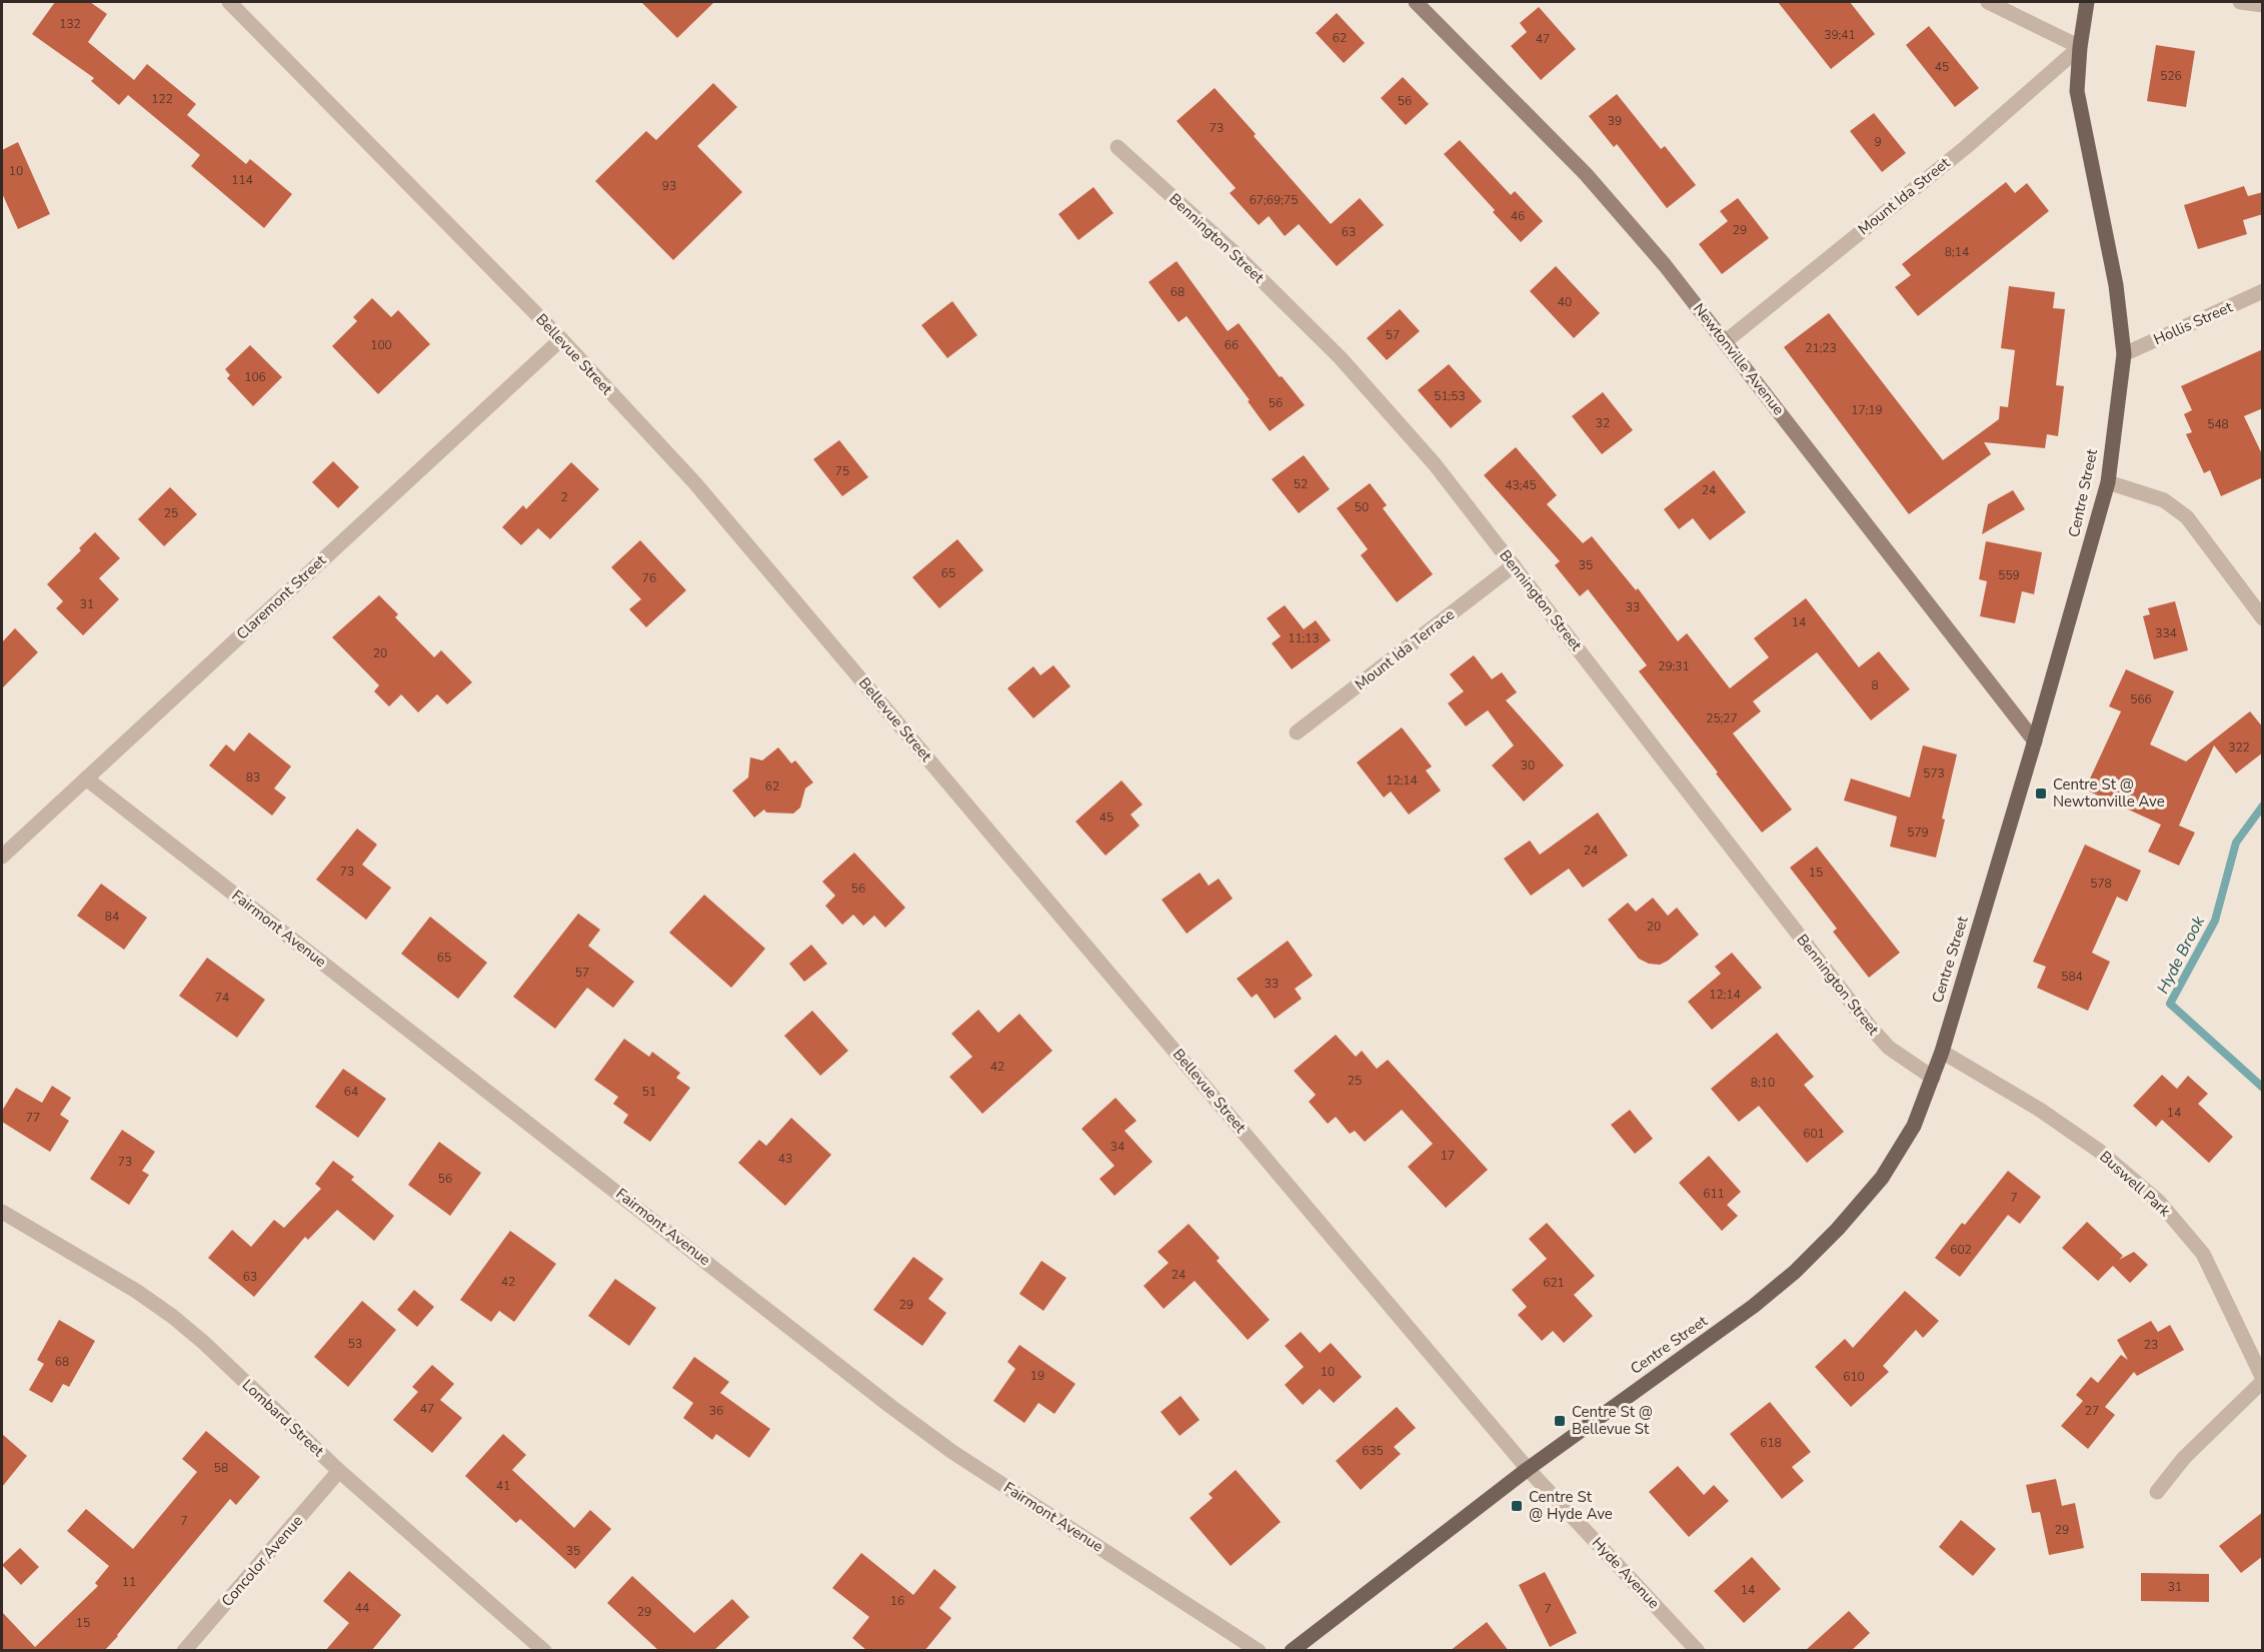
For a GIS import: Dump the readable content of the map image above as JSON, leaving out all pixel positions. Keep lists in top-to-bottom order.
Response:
{
  "streets": {
    "main road": ["Newtonville Avenue", "Centre Street"],
    "street": [
      "Mount Ida Street",
      "Bennington Street",
      "Hollis Street",
      "Bellevue Street",
      "Claremont Street",
      "Mount Ida Terrace",
      "Fairmont Avenue",
      "Buswell Park",
      "Lombard Street",
      "Concolor Avenue",
      "Hyde Avenue"
    ]
  },
  "crossings": [
    ["Mount Ida Street", "Newtonville Avenue"],
    ["Mount Ida Street", "Centre Street"],
    ["Bennington Street", "Centre Street"],
    ["Bennington Street", "Mount Ida Terrace"],
    ["Hollis Street", "Centre Street"],
    ["Bellevue Street", "Centre Street"],
    ["Bellevue Street", "Claremont Street"],
    ["Bellevue Street", "Hyde Avenue"],
    ["Newtonville Avenue", "Centre Street"],
    ["Centre Street", "Buswell Park"],
    ["Centre Street", "Hyde Avenue"],
    ["Claremont Street", "Fairmont Avenue"],
    ["Lombard Street", "Concolor Avenue"]
  ],
  "water": ["Hyde Brook"],
  "places": {
    "transit": ["Centre St @ Newtonville Ave", "Centre St @ Bellevue St", "Centre St @ Hyde Ave"]
  },
  "house_numbers": [
    "132",
    "39;41",
    "62",
    "47",
    "45",
    "526",
    "122",
    "56",
    "39",
    "73",
    "9",
    "10",
    "114",
    "93",
    "67;69;75",
    "46",
    "29",
    "63",
    "8;14",
    "68",
    "40",
    "57",
    "100",
    "66",
    "21;23",
    "106",
    "51;53",
    "56",
    "17;19",
    "32",
    "548",
    "75",
    "52",
    "43;45",
    "24",
    "2",
    "50",
    "25",
    "35",
    "65",
    "559",
    "76",
    "31",
    "33",
    "14",
    "334",
    "11;13",
    "20",
    "29;31",
    "8",
    "566",
    "25;27",
    "322",
    "30",
    "573",
    "83",
    "12;14",
    "62",
    "45",
    "579",
    "24",
    "73",
    "15",
    "578",
    "56",
    "84",
    "20",
    "65",
    "57",
    "584",
    "33",
    "12;14",
    "74",
    "42",
    "25",
    "8;10",
    "64",
    "51",
    "14",
    "77",
    "601",
    "34",
    "17",
    "43",
    "73",
    "56",
    "611",
    "7",
    "602",
    "24",
    "63",
    "42",
    "621",
    "29",
    "53",
    "23",
    "68",
    "10",
    "19",
    "610",
    "47",
    "36",
    "27",
    "618",
    "635",
    "58",
    "41",
    "7",
    "29",
    "35",
    "11",
    "31",
    "14",
    "16",
    "44",
    "7",
    "29",
    "15"
  ]
}
